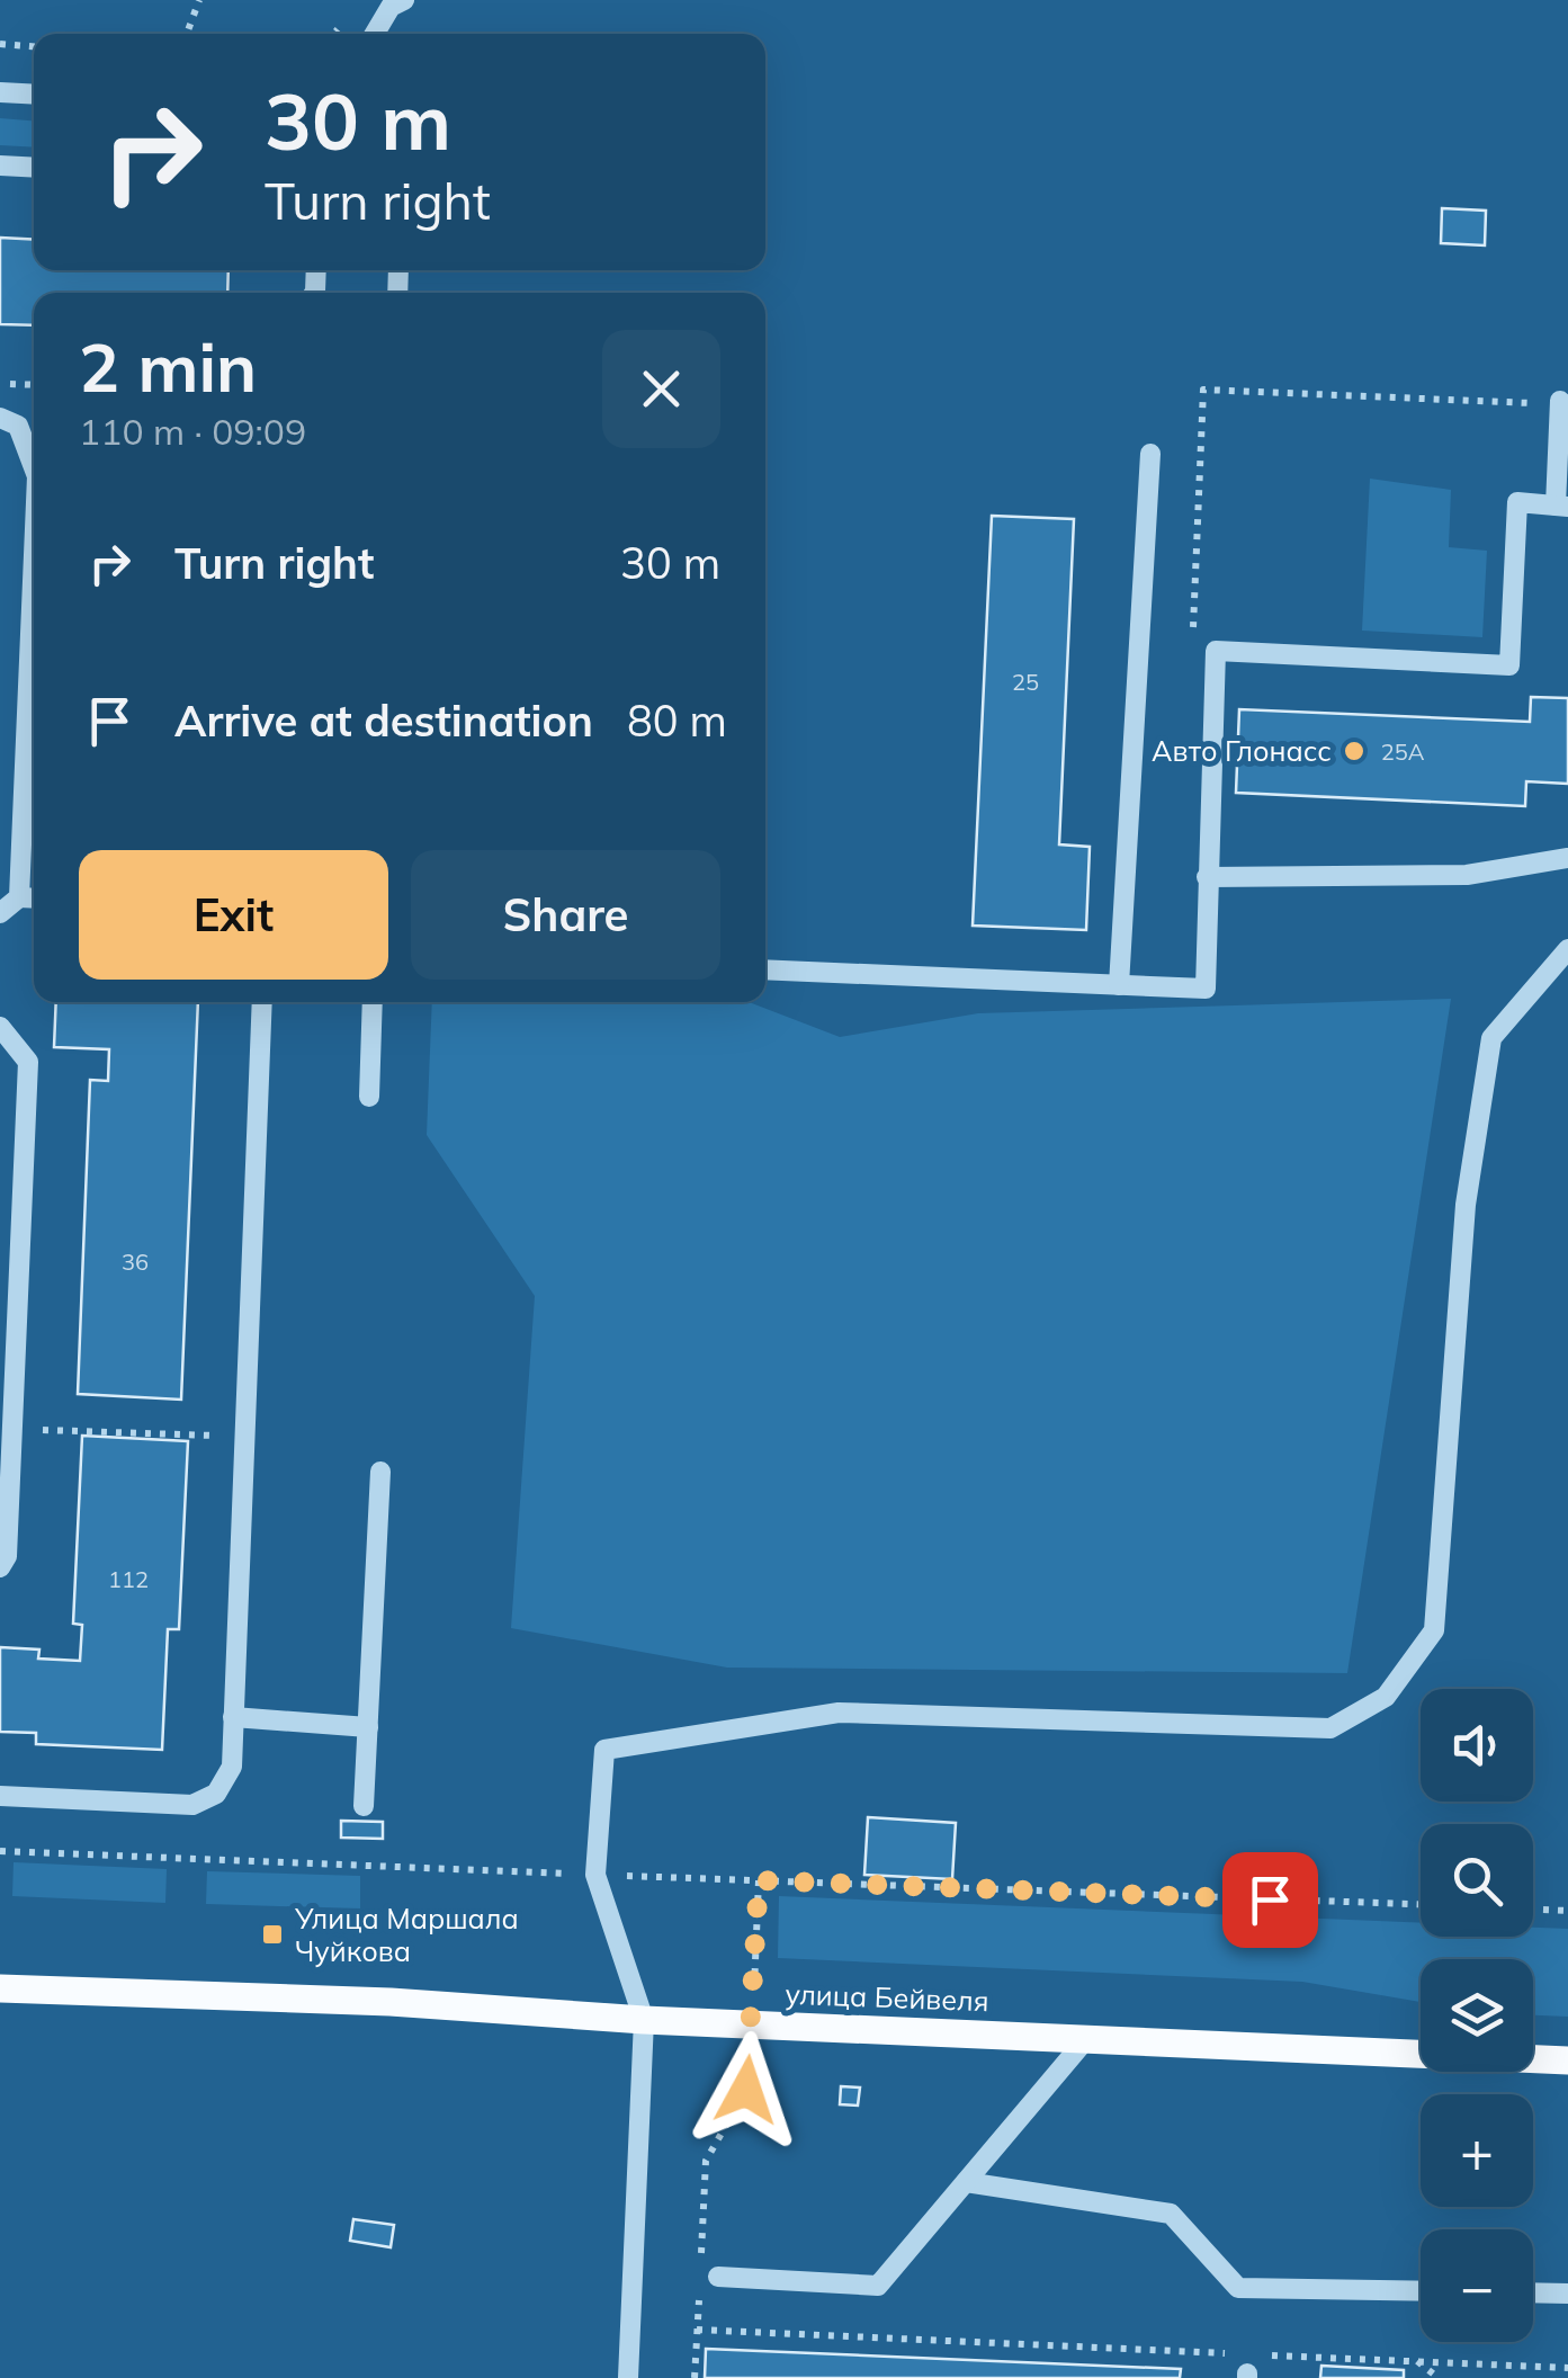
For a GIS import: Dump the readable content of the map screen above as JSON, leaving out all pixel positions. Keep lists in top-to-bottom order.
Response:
{
  "streets": {
    "main road": ["улица Бейвеля"]
  },
  "places": {
    "other": ["Авто Глонасс"],
    "transit": ["Улица Маршала Чуйкова"]
  },
  "house_numbers": [
    "25",
    "25А",
    "36",
    "112"
  ],
  "page": {
    "turn": ["30 m", "Turn right"],
    "heading": ["2 min", "110 m · 09:09"],
    "list": [
      {
        "name": "Turn right",
        "value": "30 m"
      },
      {
        "name": "Arrive at destination",
        "value": "80 m"
      }
    ],
    "buttons": ["Exit", "Share"],
    "map_buttons": ["+", "−"]
  }
}
